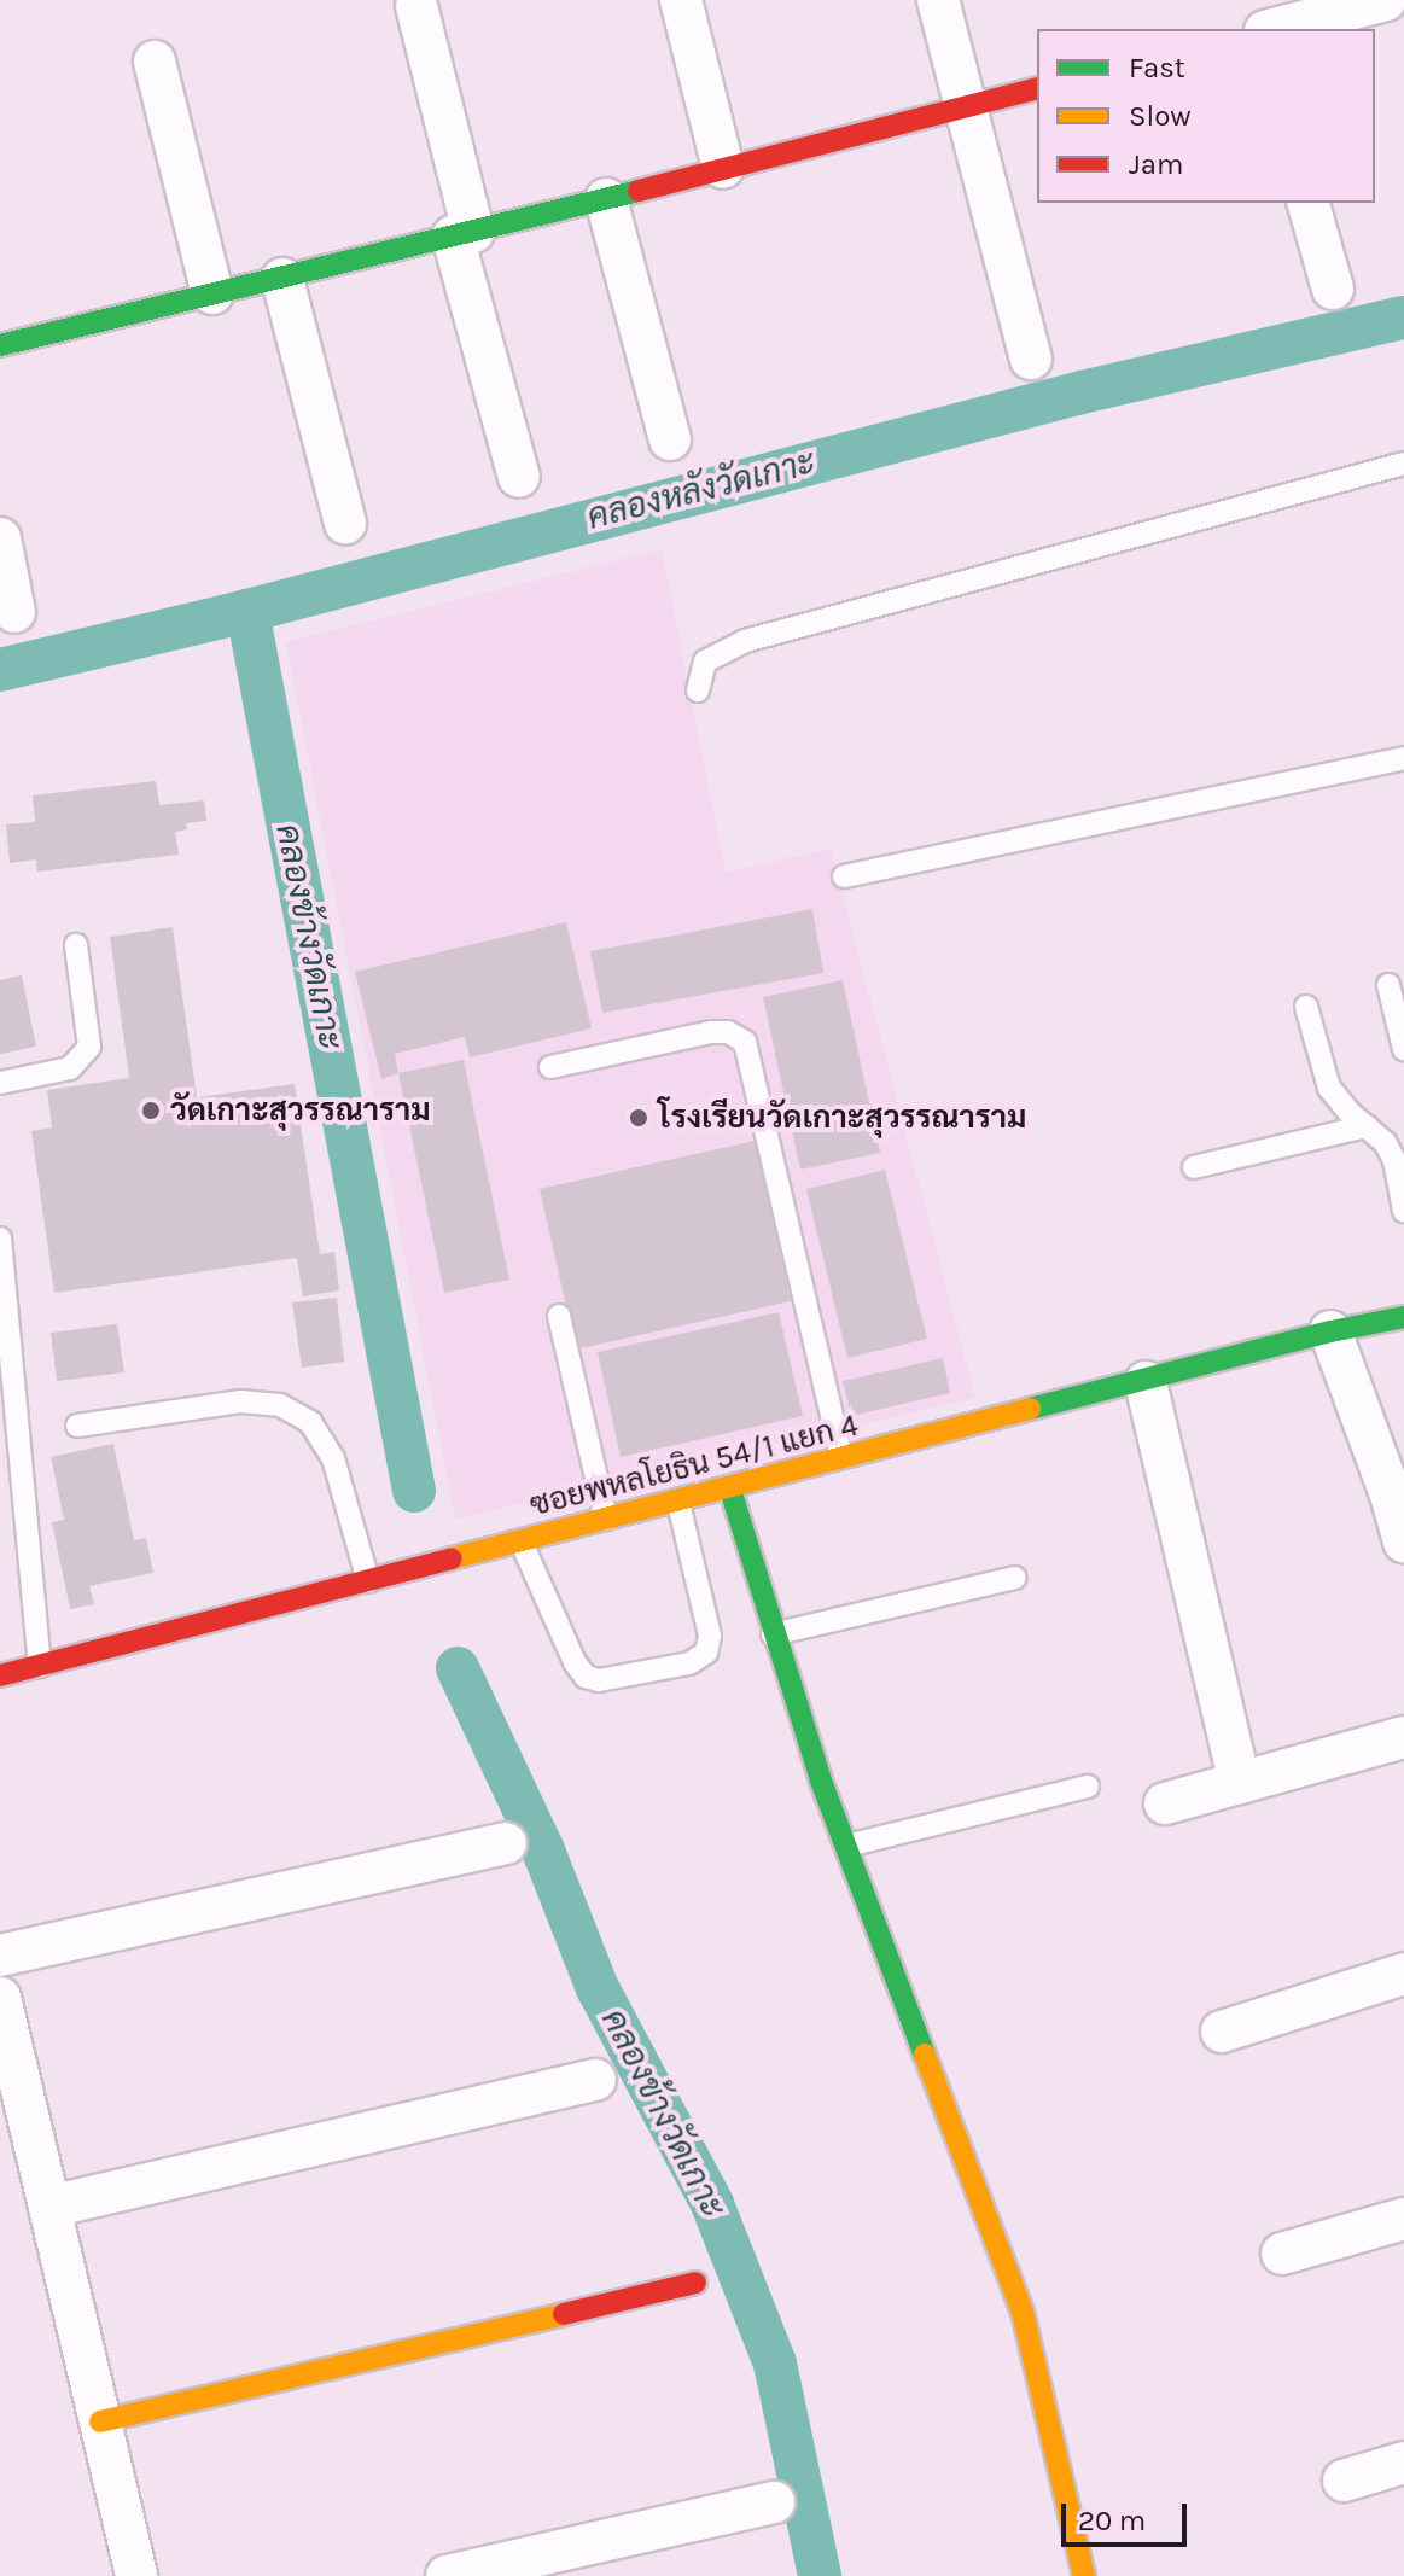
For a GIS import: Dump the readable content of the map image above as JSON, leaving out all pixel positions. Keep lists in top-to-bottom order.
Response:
{
  "streets": {
    "street": ["ซอยพหลโยธิน 54/1 แยก 4"]
  },
  "water": ["คลองหลังวัดเกาะ", "คลองข้างวัดเกาะ"],
  "places": ["วัดเกาะสุวรรณาราม", "โรงเรียนวัดเกาะสุวรรณาราม"],
  "legend": ["Fast", "Slow", "Jam"],
  "scale_bar": "20 m"
}
